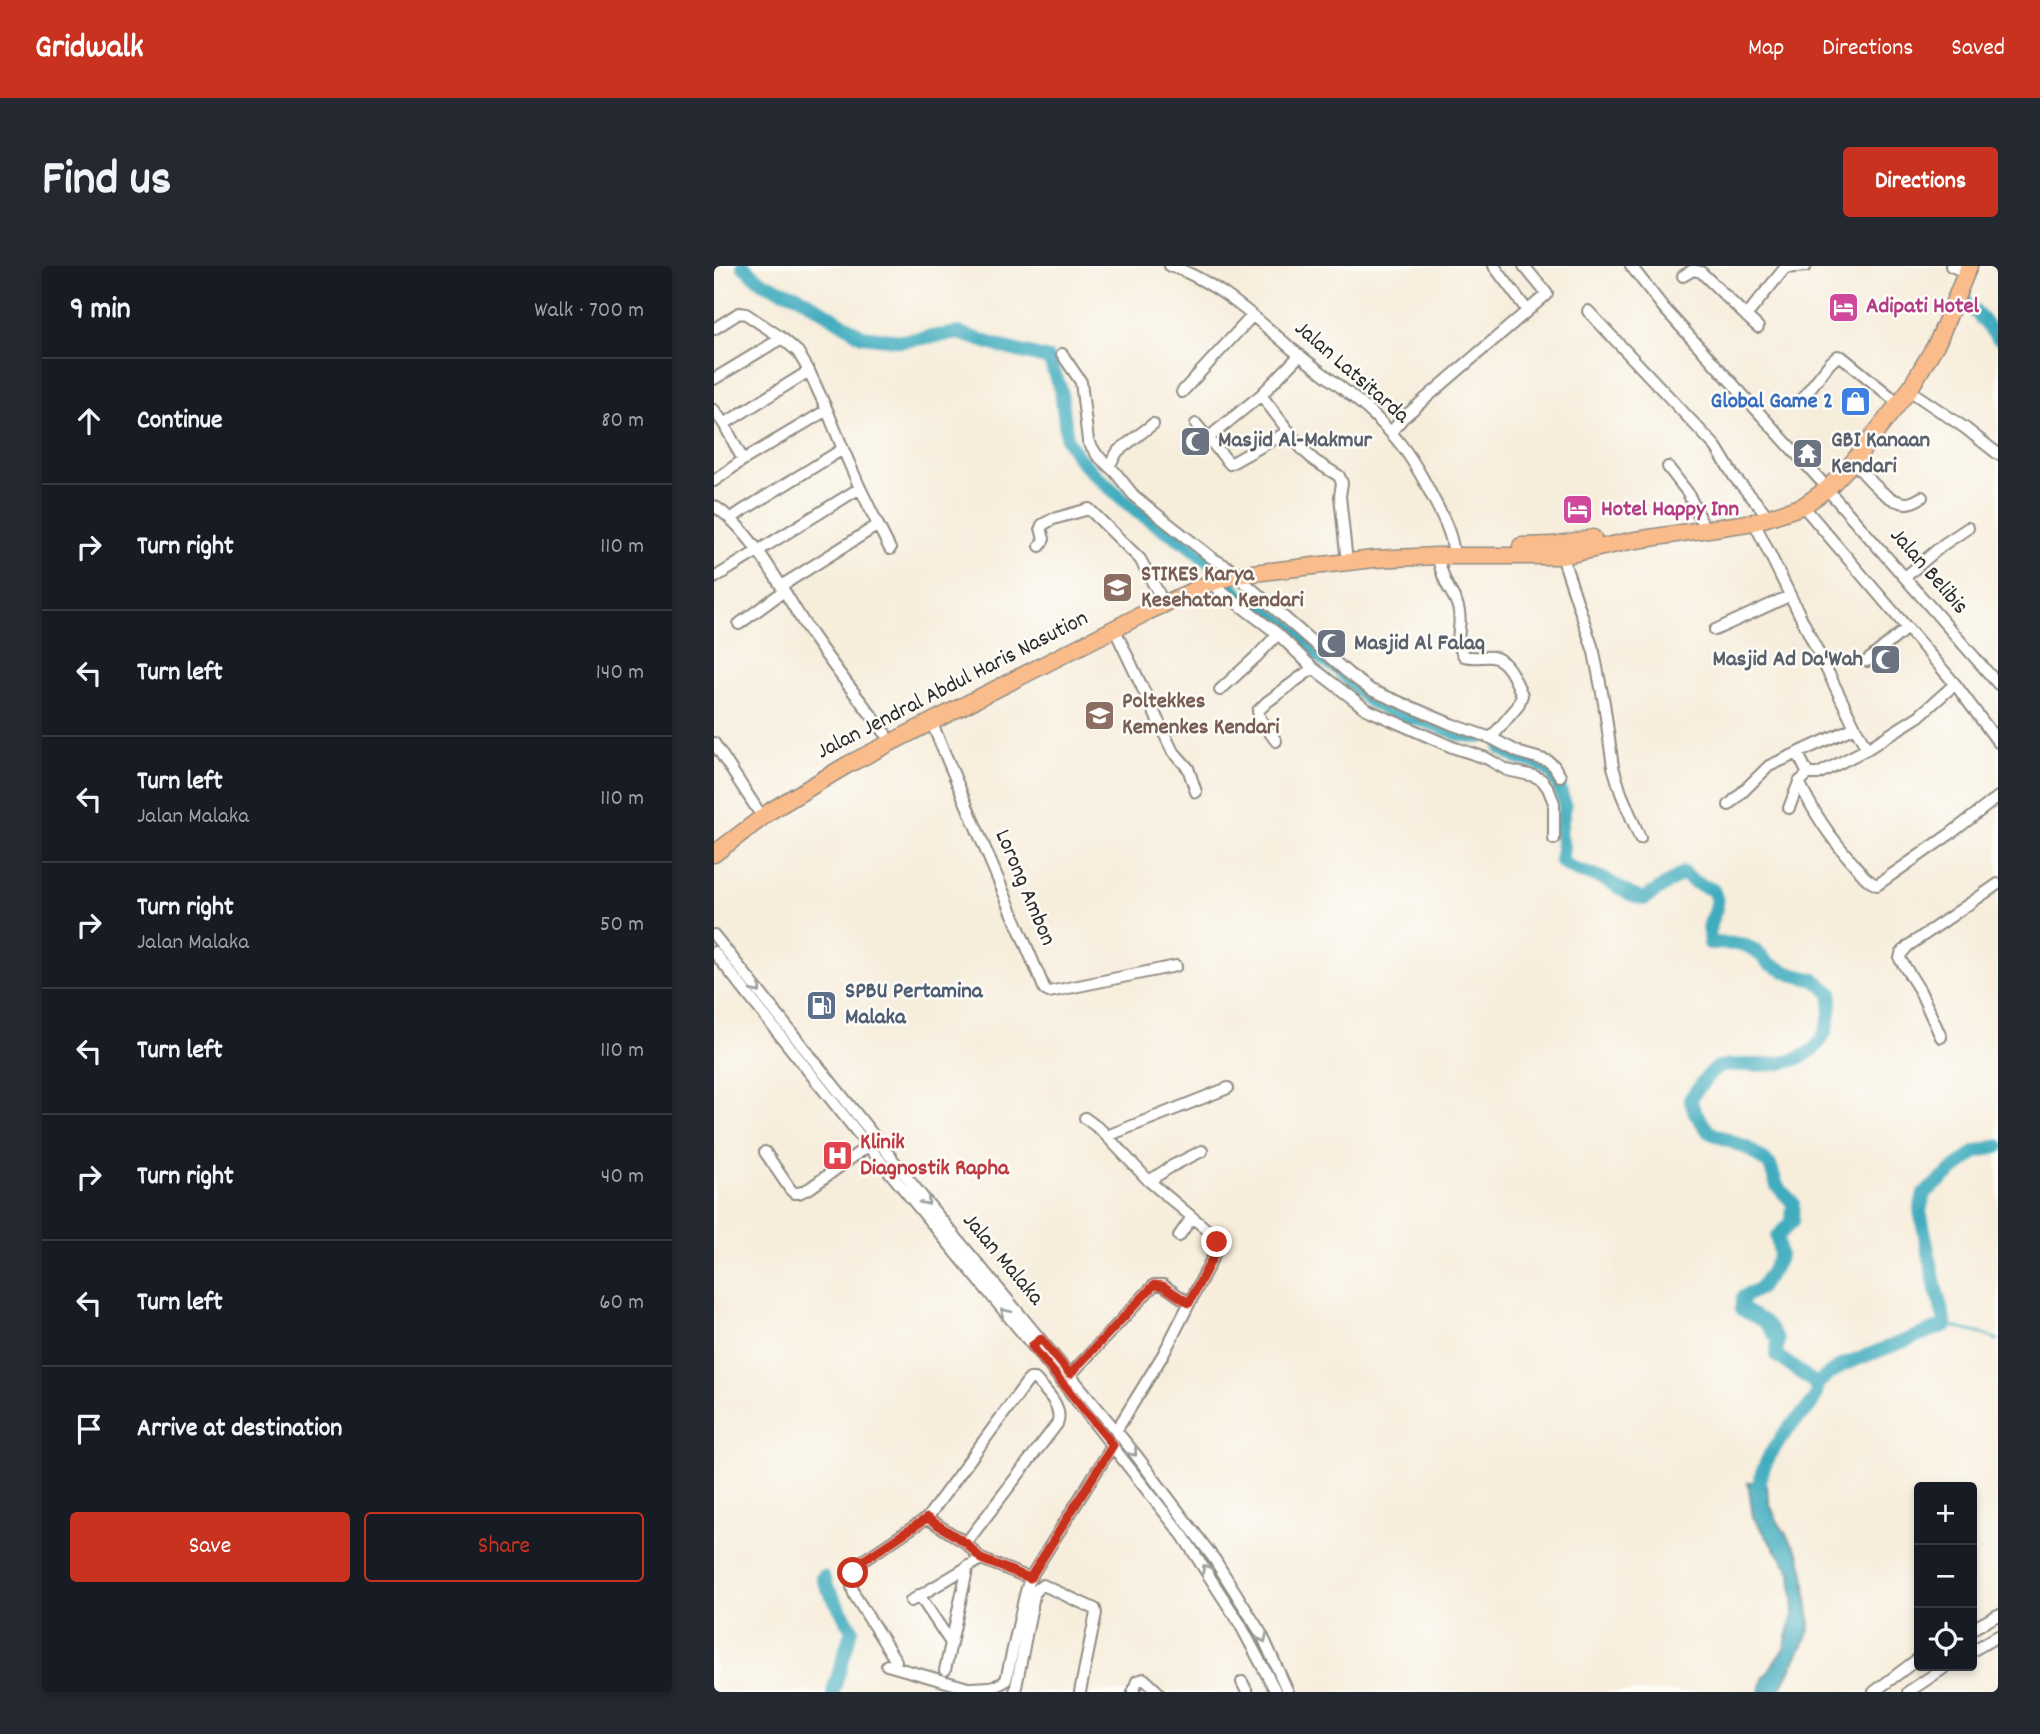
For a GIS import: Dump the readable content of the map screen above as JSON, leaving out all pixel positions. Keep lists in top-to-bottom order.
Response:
{
  "streets": {
    "highway": ["Jalan Jendral Abdul Haris Nasution"],
    "street": [
      "Jalan Latsitarda",
      "Jalan Belibis",
      "Lorong Ambon",
      "Jalan Malaka"
    ]
  },
  "crossings": [
    ["Jalan Latsitarda", "Jalan Jendral Abdul Haris Nasution"],
    ["Jalan Belibis", "Jalan Jendral Abdul Haris Nasution"],
    ["Jalan Jendral Abdul Haris Nasution", "Lorong Ambon"]
  ],
  "places": {
    "hotel": ["Adipati Hotel", "Hotel Happy Inn"],
    "shop": ["Global Game 2"],
    "mosque": ["Masjid Al-Makmur", "Masjid Al Falaq", "Masjid Ad Da'Wah"],
    "temple": ["GBI Kanaan Kendari"],
    "school or university": ["STIKES Karya Kesehatan Kendari", "Poltekkes Kemenkes Kendari"],
    "fuel station": ["SPBU Pertamina Malaka"],
    "hospital": ["Klinik Diagnostik Rapha"]
  },
  "page": {
    "header": "Gridwalk",
    "nav": ["Map", "Directions", "Saved"],
    "title": "Find us",
    "buttons": [
      "Directions",
      ["Save", "Share"]
    ],
    "heading": ["9 min", "Walk · 700 m"],
    "list": [
      ["Continue", "80 m"],
      ["Turn right", "110 m"],
      ["Turn left", "140 m"],
      ["Turn left", "Jalan Malaka", "110 m"],
      ["Turn right", "Jalan Malaka", "50 m"],
      ["Turn left", "110 m"],
      ["Turn right", "40 m"],
      ["Turn left", "60 m"],
      "Arrive at destination"
    ],
    "map_buttons": ["+", "−"]
  }
}
